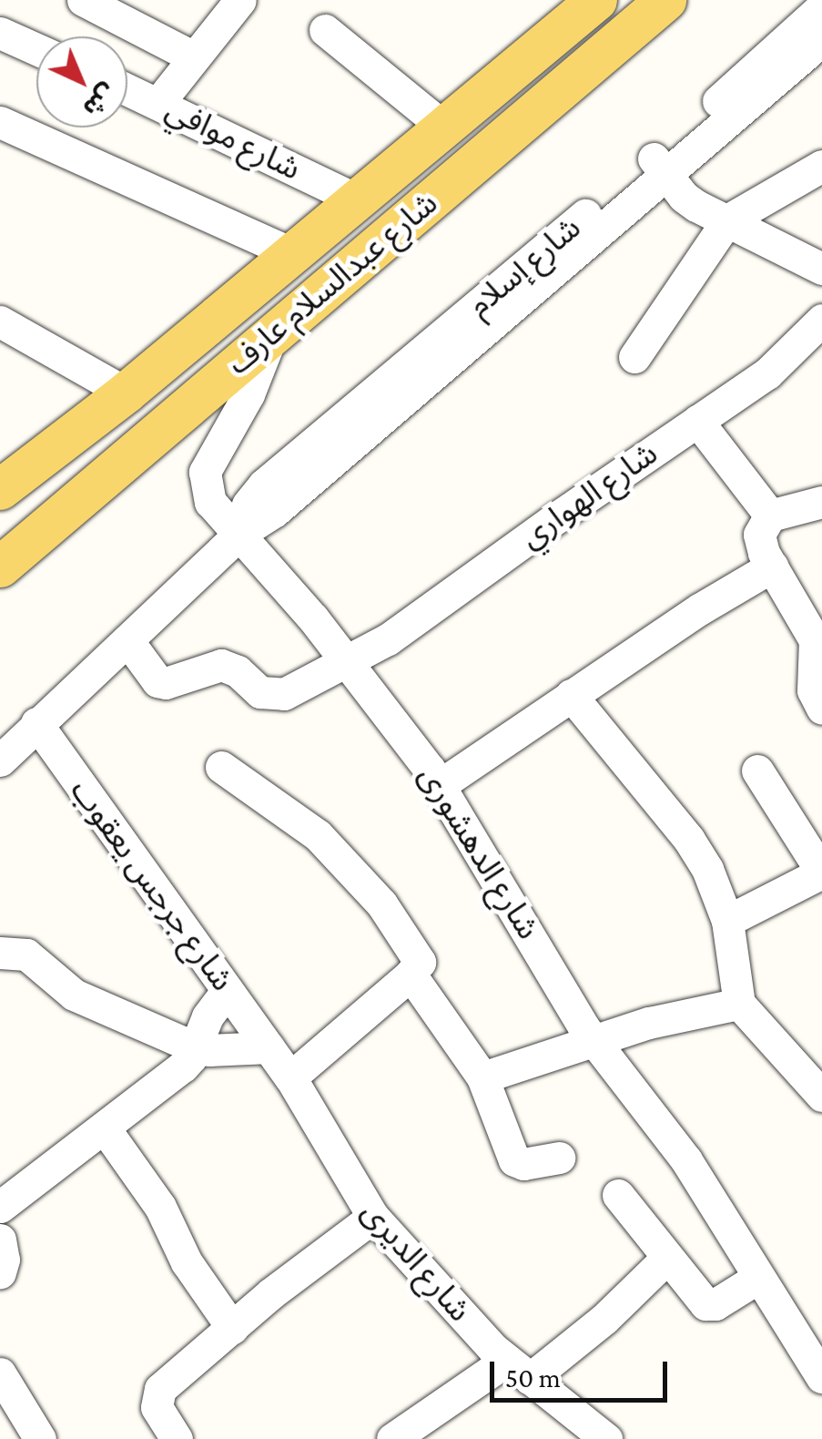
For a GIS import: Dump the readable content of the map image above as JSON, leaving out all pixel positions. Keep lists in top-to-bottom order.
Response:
{
  "streets": {
    "main road": ["شارع عبدالسلام عارف"],
    "street": [
      "شارع موافي",
      "شارع إسلام",
      "شارع الهواري",
      "شارع الدهشورى",
      "شارع جرجس يعقوب",
      "شارع الديرى"
    ]
  },
  "crossings": [
    ["شارع موافي", "شارع عبدالسلام عارف"],
    ["شارع إسلام", "شارع الهواري"],
    ["شارع إسلام", "شارع الدهشورى"],
    ["شارع إسلام", "شارع جرجس يعقوب"],
    ["شارع عبدالسلام عارف", "شارع الدهشورى"],
    ["شارع الهواري", "شارع الدهشورى"],
    ["شارع جرجس يعقوب", "شارع الديرى"]
  ],
  "scale_bar": "50 m",
  "north": "bottom right"
}
